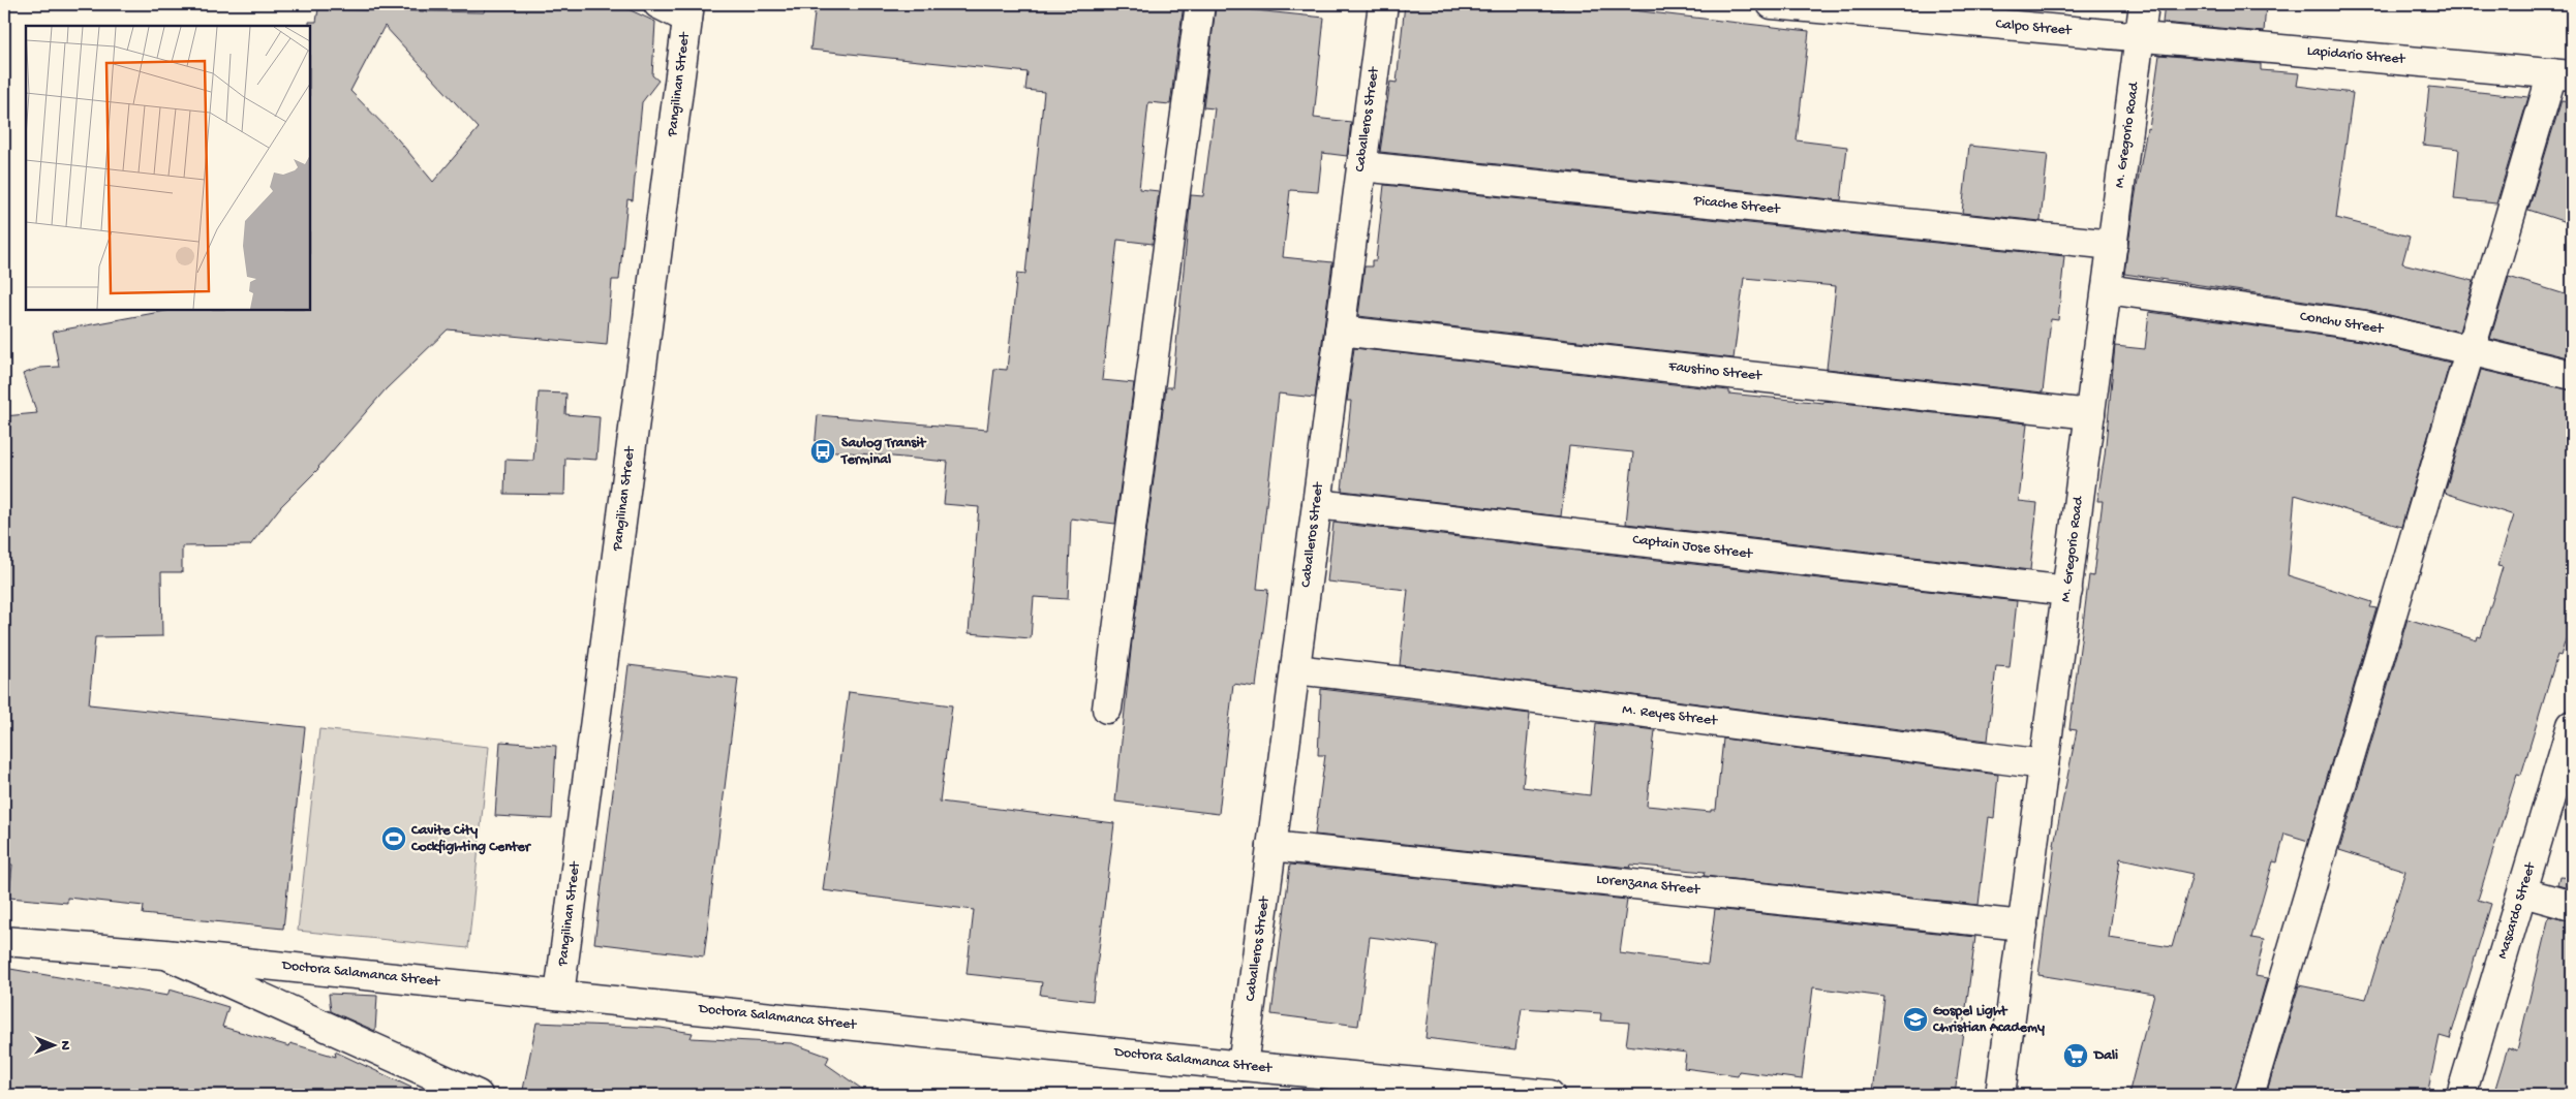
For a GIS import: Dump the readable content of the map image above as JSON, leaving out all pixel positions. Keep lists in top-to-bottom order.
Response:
{
  "streets": {
    "street": [
      "Calpo Street",
      "Lapidario Street",
      "Pangilinan Street",
      "Caballeros Street",
      "M. Gregorio Road",
      "Picache Street",
      "Conchu Street",
      "Faustino Street",
      "Captain Jose Street",
      "M. Reyes Street",
      "Lorenzana Street",
      "Mascardo Street",
      "Doctora Salamanca Street"
    ]
  },
  "crossings": [
    ["Calpo Street", "Lapidario Street"],
    ["Calpo Street", "M. Gregorio Road"],
    ["Lapidario Street", "M. Gregorio Road"],
    ["Pangilinan Street", "Doctora Salamanca Street"],
    ["Caballeros Street", "Picache Street"],
    ["Caballeros Street", "Faustino Street"],
    ["Caballeros Street", "Captain Jose Street"],
    ["Caballeros Street", "M. Reyes Street"],
    ["Caballeros Street", "Lorenzana Street"],
    ["Caballeros Street", "Doctora Salamanca Street"],
    ["M. Gregorio Road", "Picache Street"],
    ["M. Gregorio Road", "Conchu Street"],
    ["M. Gregorio Road", "Faustino Street"],
    ["M. Gregorio Road", "Captain Jose Street"],
    ["M. Gregorio Road", "M. Reyes Street"],
    ["M. Gregorio Road", "Lorenzana Street"]
  ],
  "places": {
    "bus stop": ["Saulog Transit Terminal"],
    "sports": ["Cavite City Cockfighting Center"],
    "school or university": ["Gospel Light Christian Academy"],
    "supermarket": ["Dali"]
  },
  "north": "right"
}
